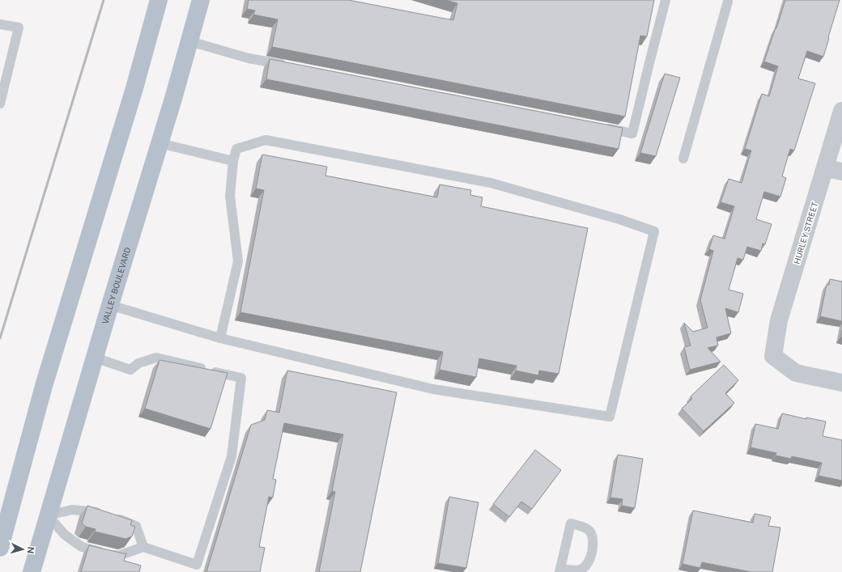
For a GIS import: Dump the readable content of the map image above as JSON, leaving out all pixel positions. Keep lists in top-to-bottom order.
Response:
{
  "streets": {
    "main road": ["VALLEY BOULEVARD"],
    "street": ["HURLEY STREET"]
  },
  "north": "right"
}
